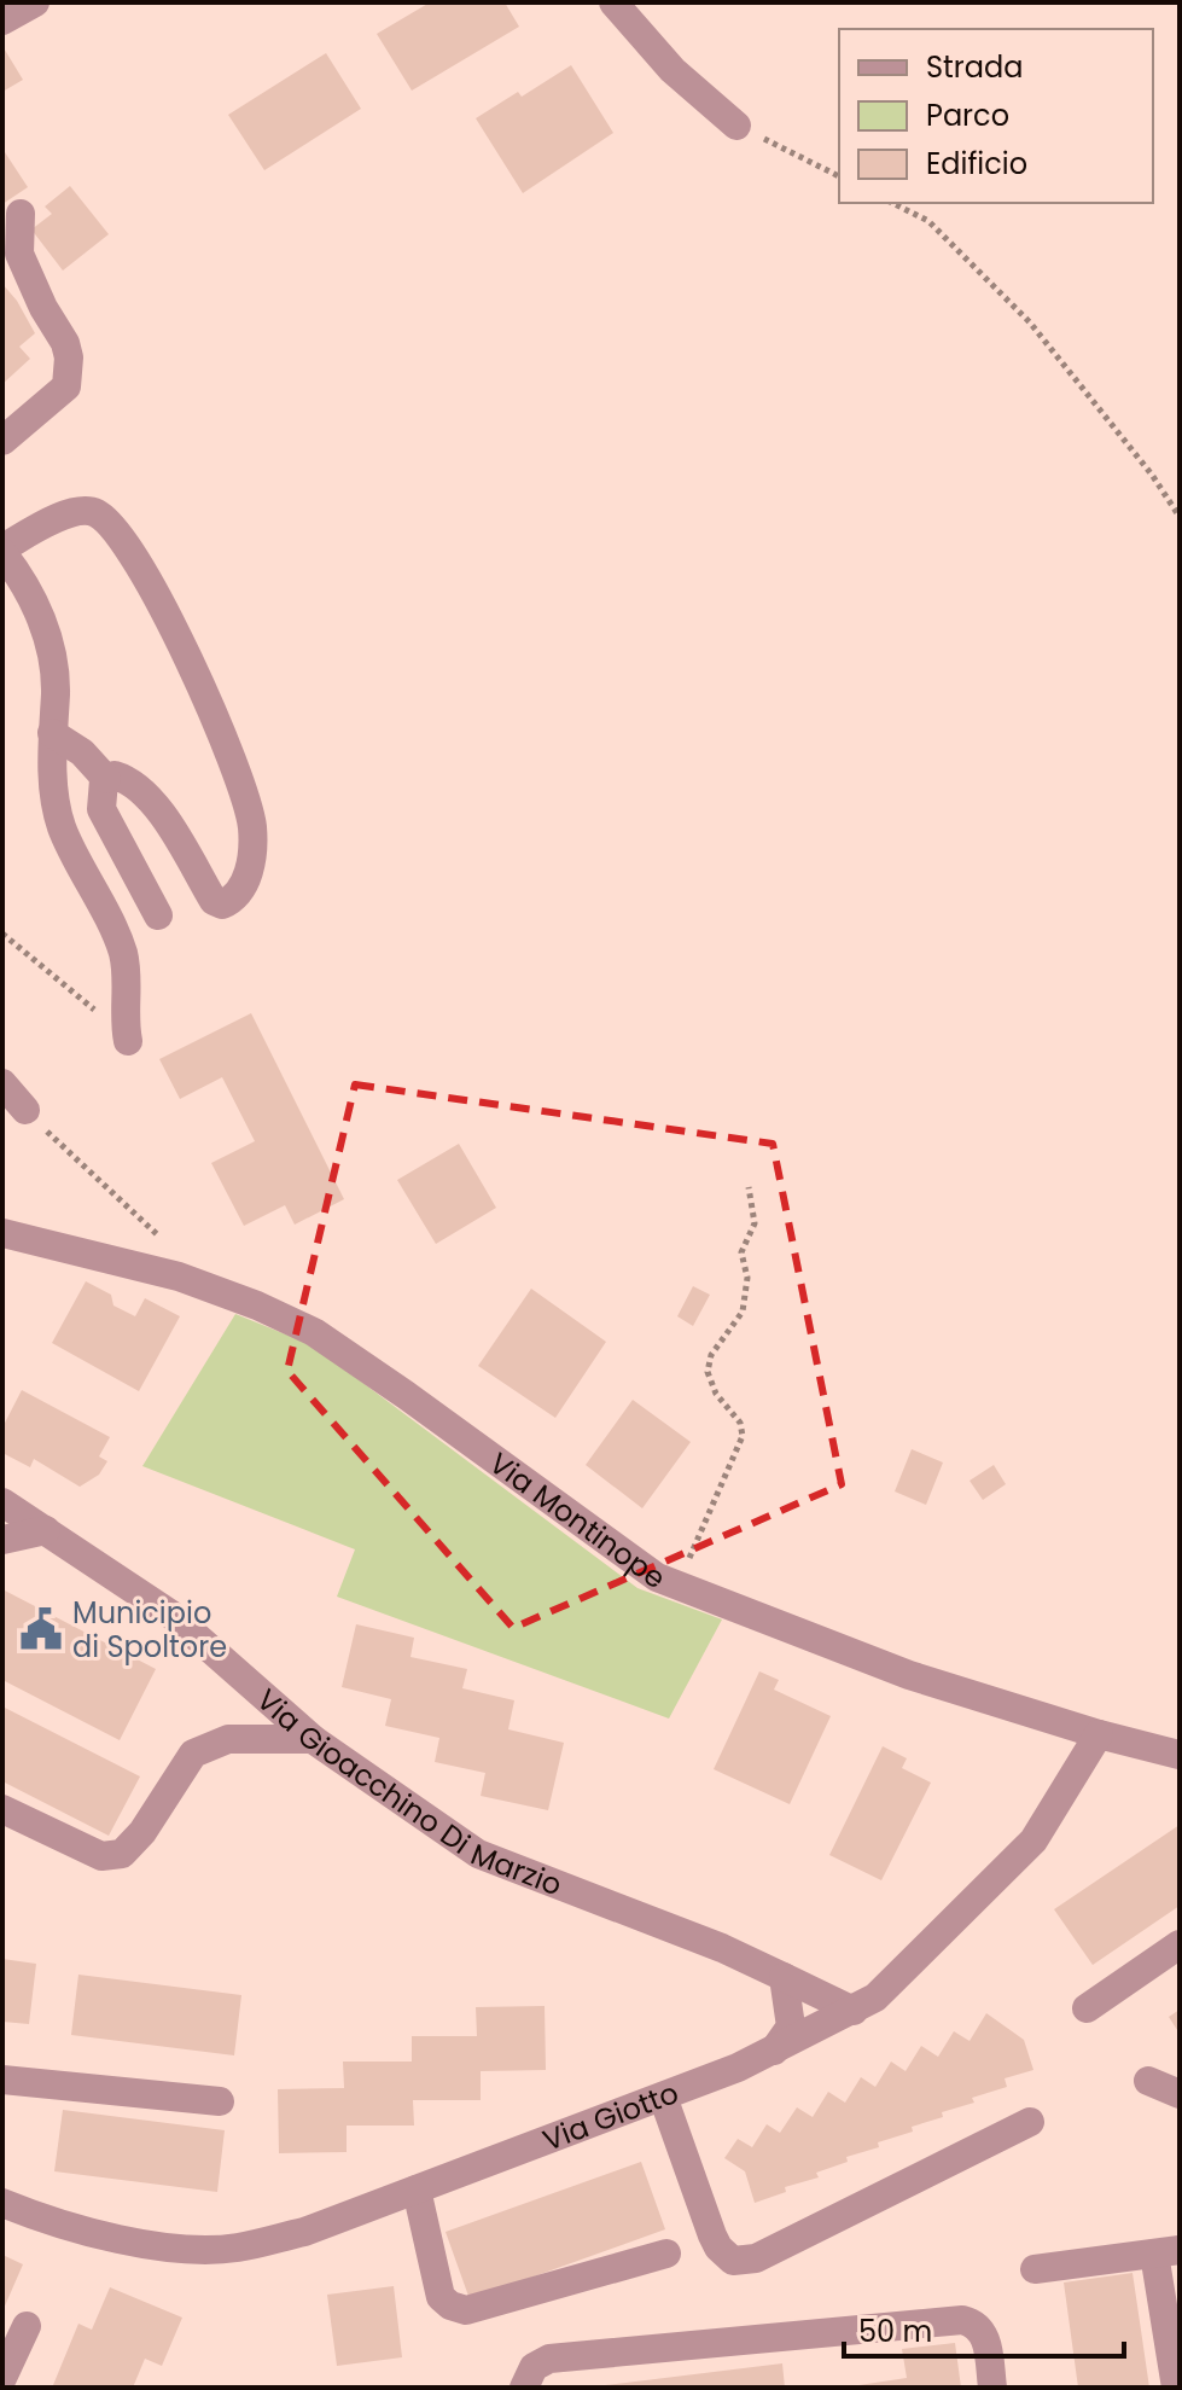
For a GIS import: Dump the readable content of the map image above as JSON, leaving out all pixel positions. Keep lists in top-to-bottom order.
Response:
{
  "streets": {
    "street": ["Via Montinope", "Via Gioacchino Di Marzio", "Via Giotto"]
  },
  "crossings": [
    ["Via Montinope", "Via Giotto"],
    ["Via Gioacchino Di Marzio", "Via Giotto"]
  ],
  "places": {
    "public building": ["Municipio di Spoltore"]
  },
  "legend": ["Strada", "Parco", "Edificio"],
  "scale_bar": "50 m"
}
